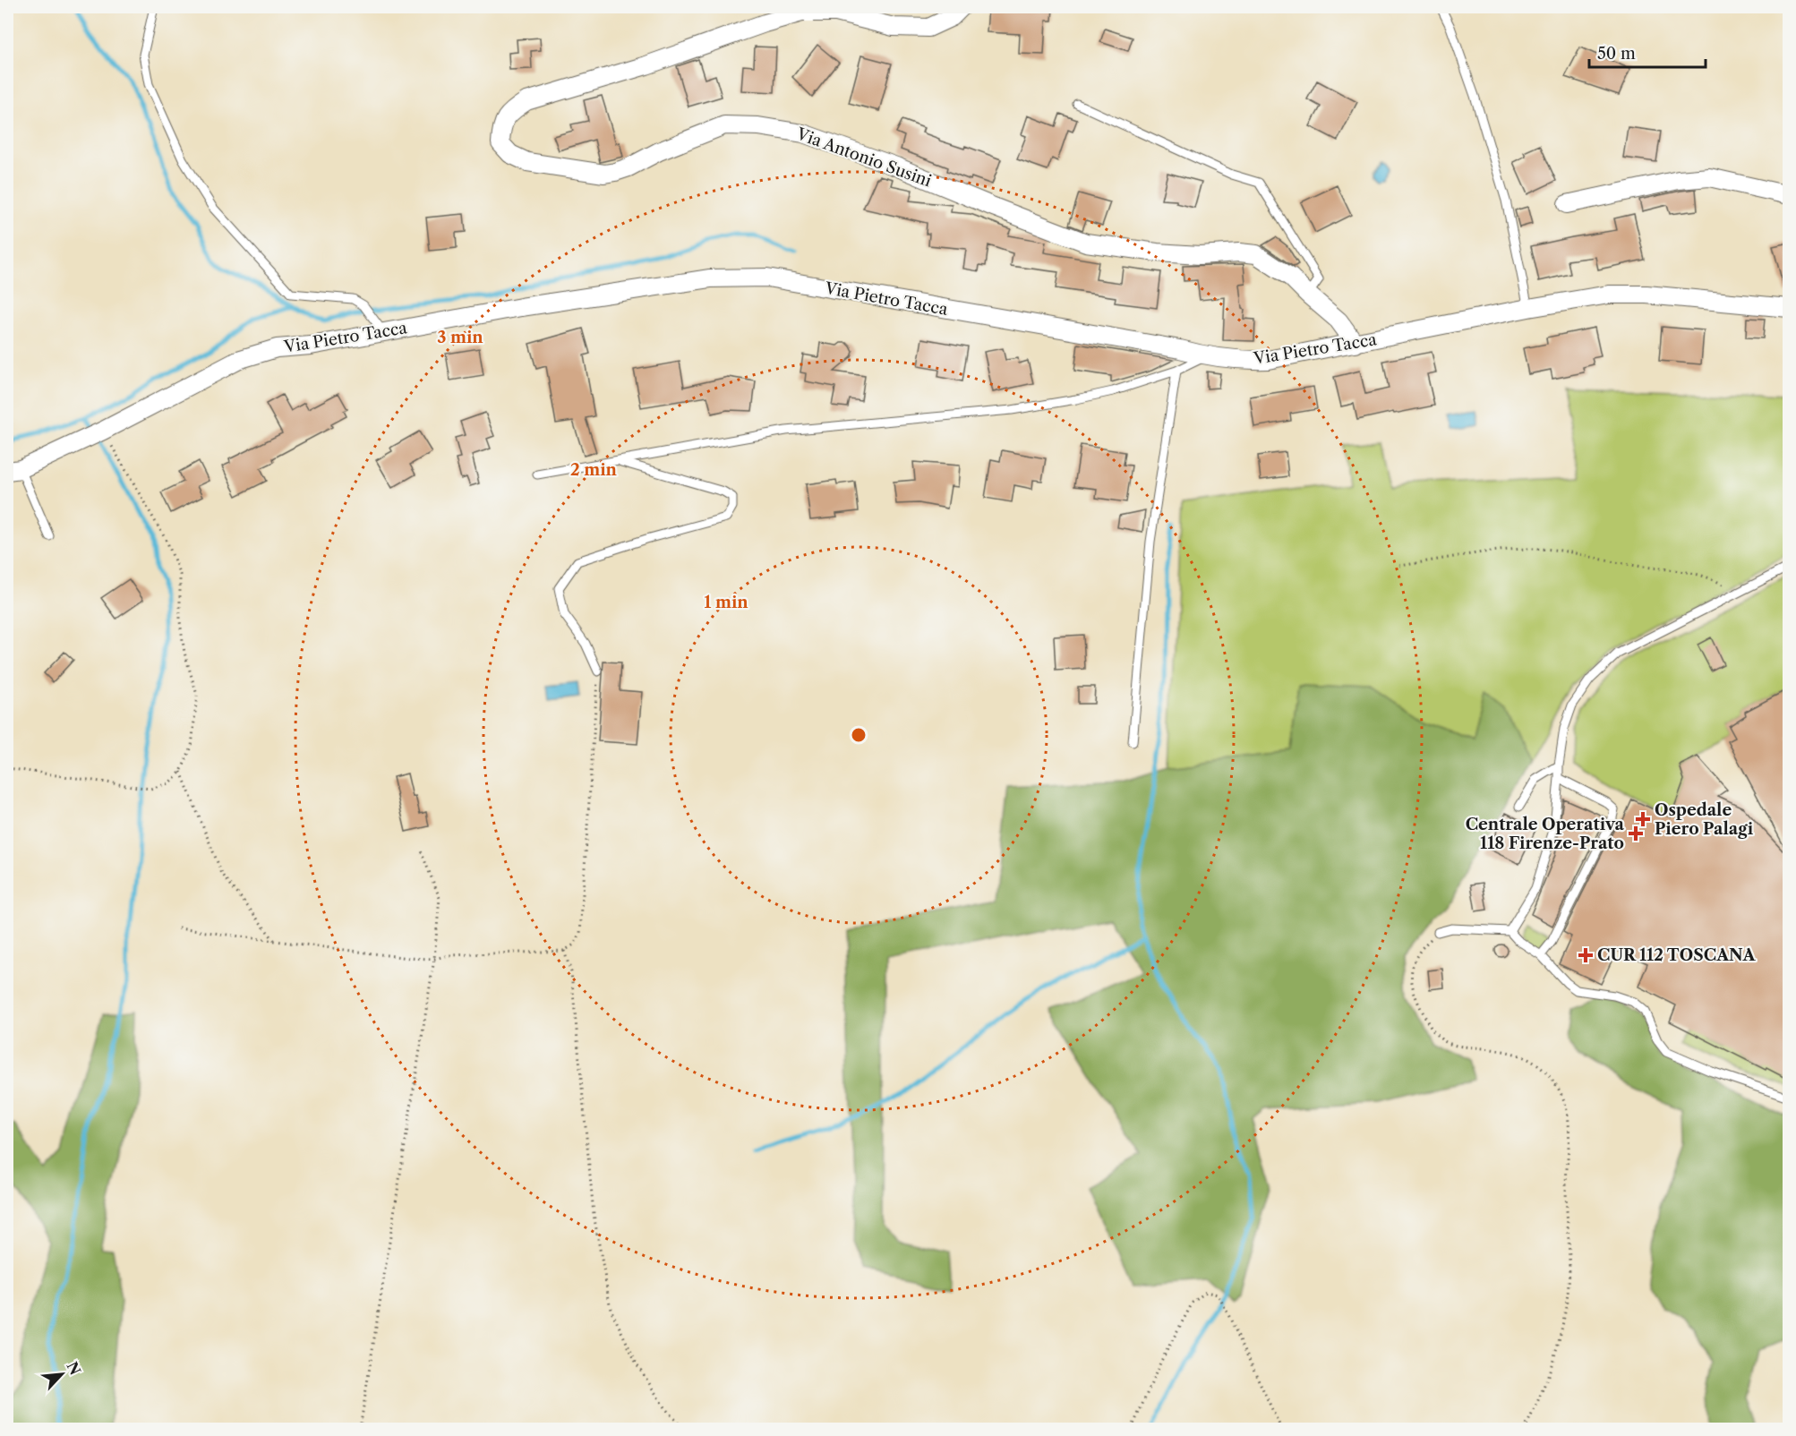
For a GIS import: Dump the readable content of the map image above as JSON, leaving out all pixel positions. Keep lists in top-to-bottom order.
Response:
{
  "streets": {
    "street": ["Via Antonio Susini", "Via Pietro Tacca"]
  },
  "crossings": [
    ["Via Antonio Susini", "Via Pietro Tacca"]
  ],
  "places": {
    "health": ["Ospedale Piero Palagi", "Centrale Operativa 118 Firenze-Prato", "CUR 112 TOSCANA"]
  },
  "scale_bar": "50 m",
  "north": "top right",
  "rings": ["3 min", "2 min", "1 min"]
}
